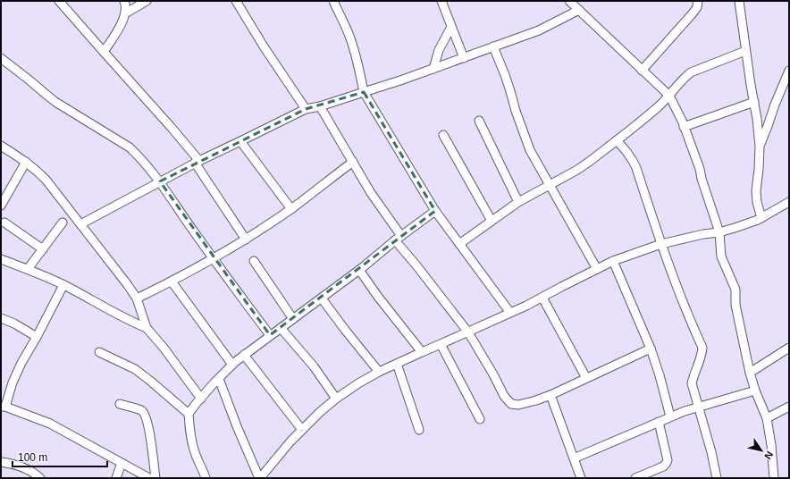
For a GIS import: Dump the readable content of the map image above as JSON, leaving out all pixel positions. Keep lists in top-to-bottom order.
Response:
{
  "scale_bar": "100 m",
  "north": "bottom right"
}
